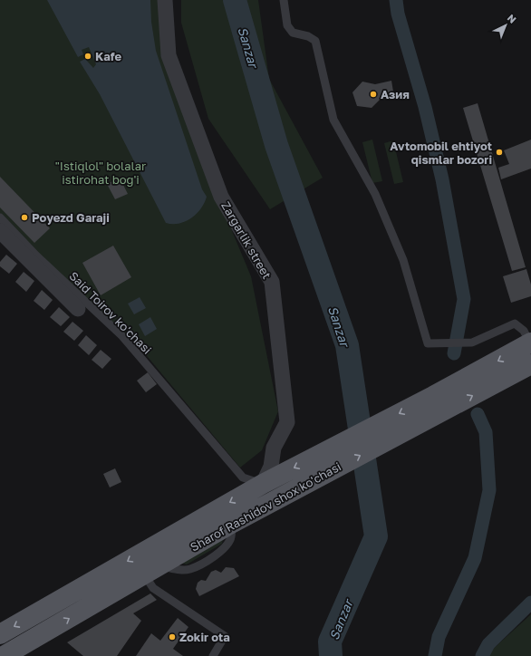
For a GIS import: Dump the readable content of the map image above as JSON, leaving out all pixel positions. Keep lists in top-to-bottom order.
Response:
{
  "streets": {
    "main road": ["Sharof Rashidov shox ko'chasi"],
    "street": ["Zargarlik street"],
    "lane": ["Said Toirov ko'chasi"]
  },
  "crossings": [
    ["Zargarlik street", "Said Toirov ko'chasi"],
    ["Zargarlik street", "Sharof Rashidov shox ko'chasi"],
    ["Said Toirov ko'chasi", "Sharof Rashidov shox ko'chasi"]
  ],
  "water": ["Sanzar"],
  "parks": ["\"Istiqlol\" bolalar istirohat bog'i"],
  "places": [
    "Kafe",
    "Азия",
    "Avtomobil ehtiyot qismlar bozori",
    "Poyezd Garaji",
    "Zokir ota"
  ],
  "north": "top right"
}
